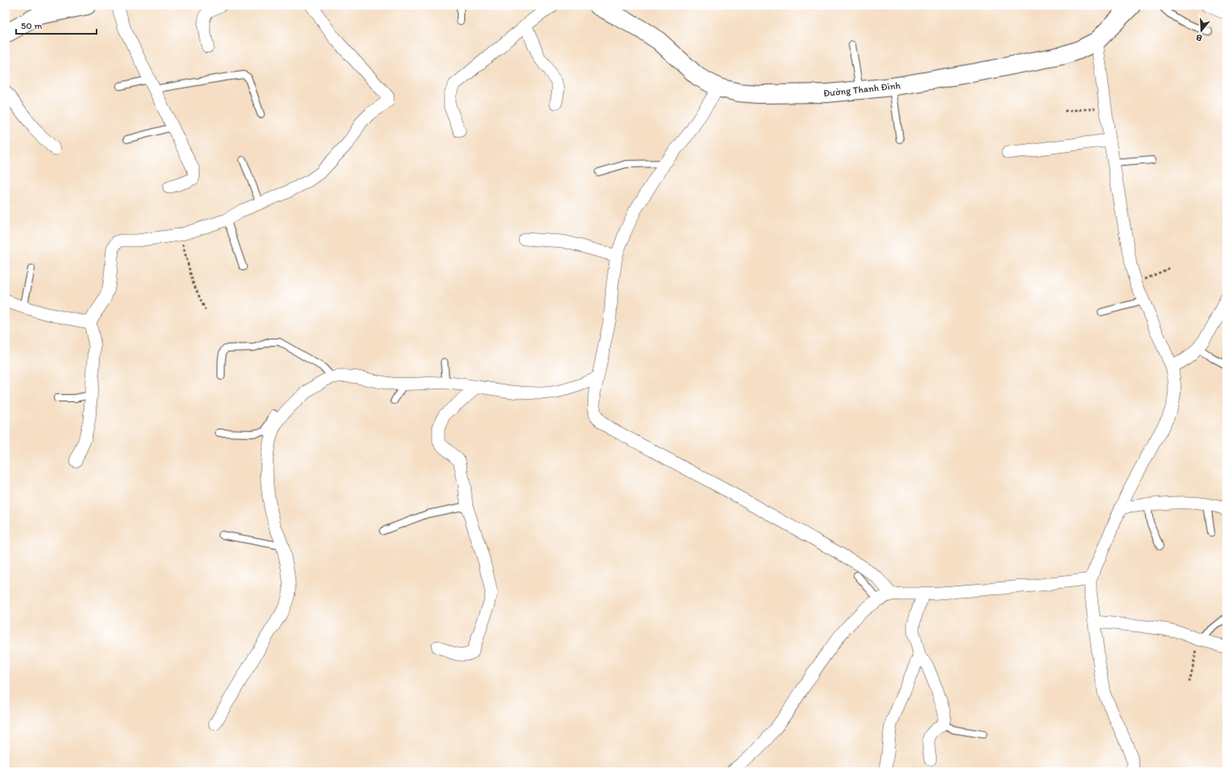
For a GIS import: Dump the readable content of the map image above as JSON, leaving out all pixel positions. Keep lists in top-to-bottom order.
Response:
{
  "streets": {
    "street": ["Đường Thanh Đình"]
  },
  "scale_bar": "50 m",
  "north": "bottom"
}
